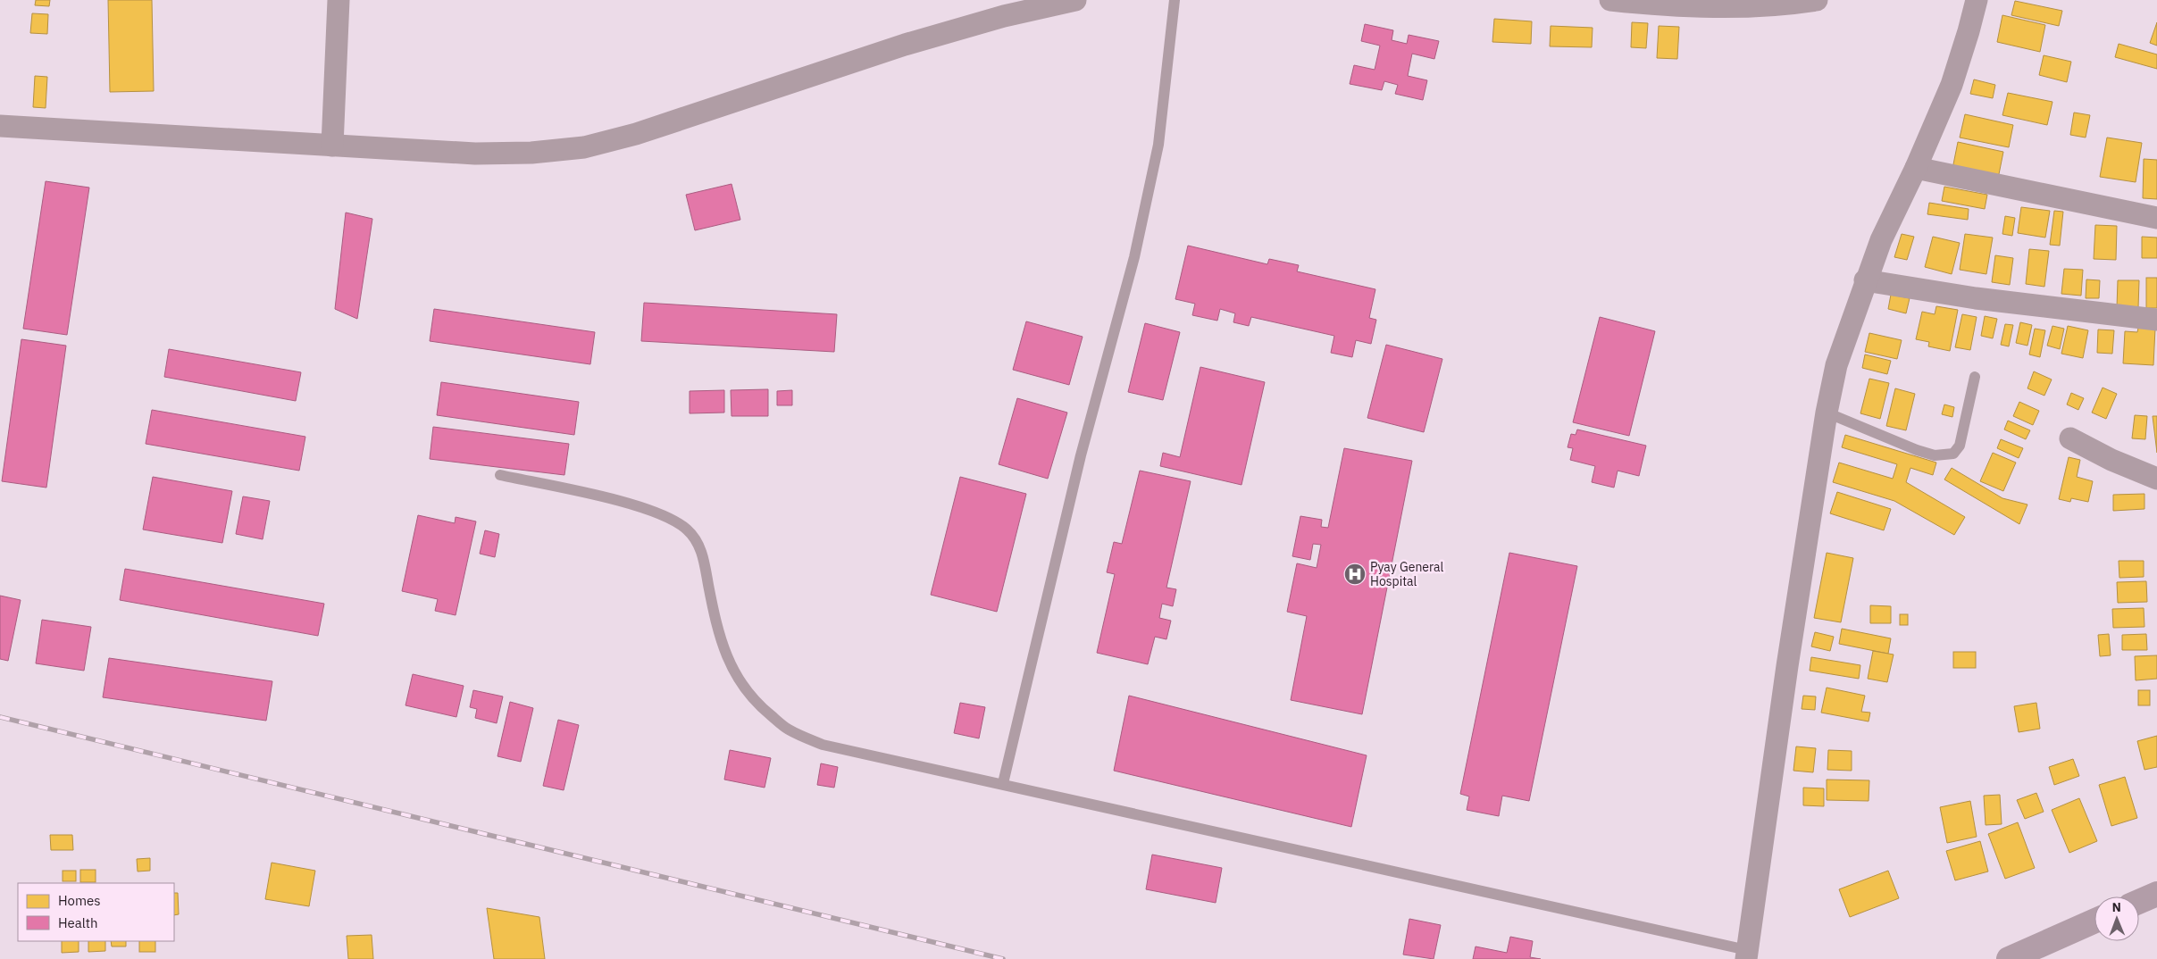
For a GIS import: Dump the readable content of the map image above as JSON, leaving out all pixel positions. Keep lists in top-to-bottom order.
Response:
{
  "places": {
    "hospital": ["Pyay General Hospital"]
  },
  "legend": ["Homes", "Health"],
  "north": "top"
}
